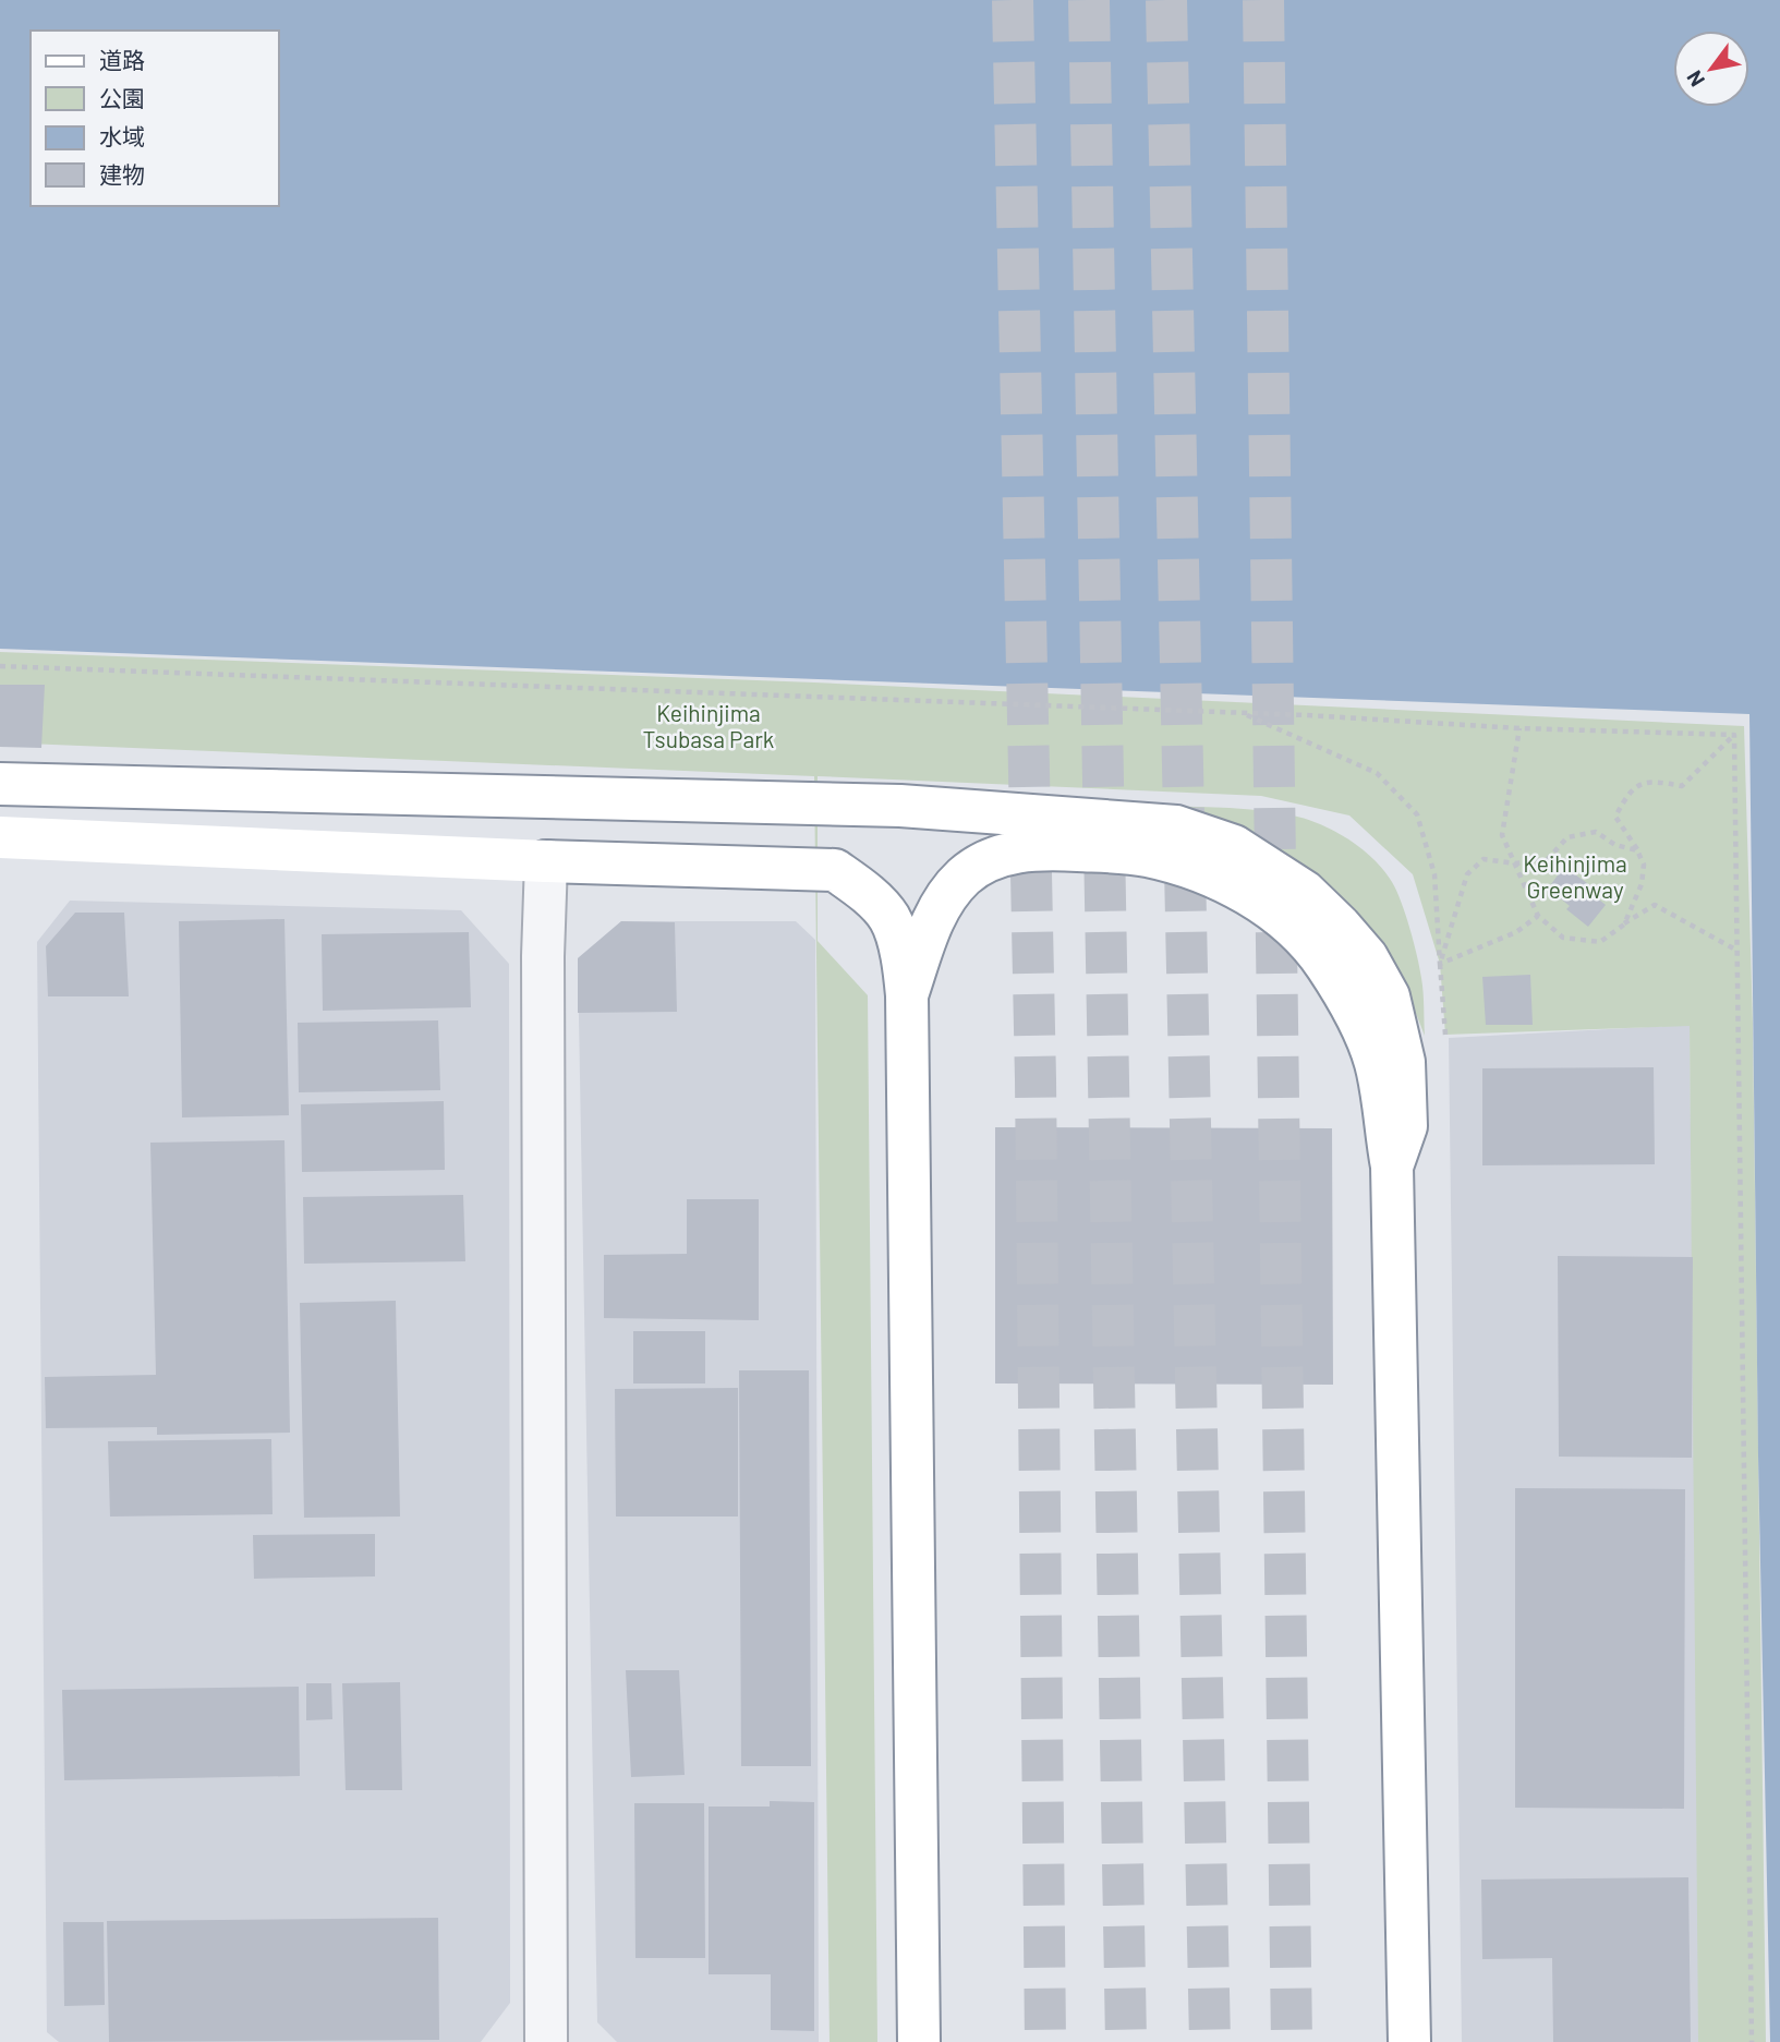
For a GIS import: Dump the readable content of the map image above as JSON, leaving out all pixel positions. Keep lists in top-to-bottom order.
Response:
{
  "parks": ["Keihinjima Tsubasa Park", "Keihinjima Greenway"],
  "legend": [
    "道路",
    "公園",
    "水域",
    "建物"
  ],
  "north": "bottom left"
}
